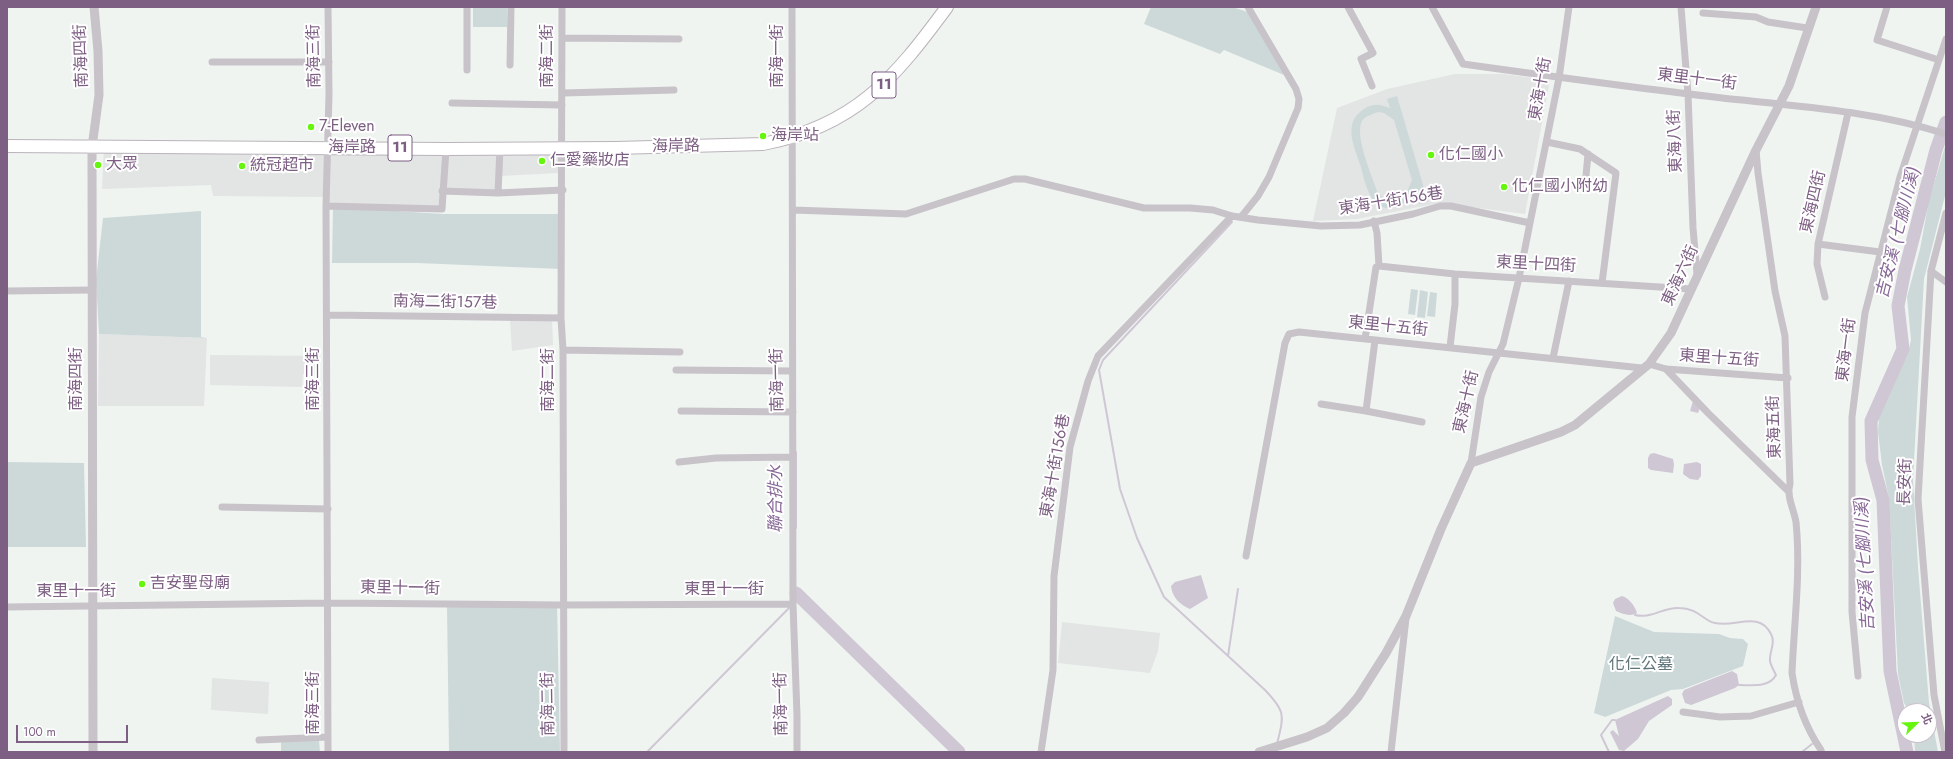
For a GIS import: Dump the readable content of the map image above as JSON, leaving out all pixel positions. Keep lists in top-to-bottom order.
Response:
{
  "streets": {
    "main road": ["11", "海岸路"],
    "street": [
      "南海四街",
      "南海三街",
      "南海二街",
      "南海一街",
      "東里十一街",
      "東海十街",
      "東海八街",
      "東海十街156巷",
      "東海四街",
      "東里十四街",
      "東海六街",
      "南海二街157巷",
      "東里十五街",
      "東海一街",
      "東海五街",
      "長安街"
    ]
  },
  "crossings": [
    ["南海四街", "東里十一街"],
    ["南海四街", "海岸路"],
    ["南海三街", "東里十一街"],
    ["南海三街", "海岸路"],
    ["南海三街", "南海二街157巷"],
    ["南海二街", "東里十一街"],
    ["南海二街", "海岸路"],
    ["南海二街", "南海二街157巷"],
    ["南海一街", "東里十一街"],
    ["南海一街", "海岸路"],
    ["南海一街", "東海十街156巷"],
    ["東里十一街", "東海十街"],
    ["東里十一街", "東海八街"],
    ["東里十一街", "東海四街"],
    ["東里十一街", "東海六街"],
    ["東里十一街", "東海一街"],
    ["東海十街", "東海十街156巷"],
    ["東海十街", "東里十四街"],
    ["東海十街", "東海六街"],
    ["東海十街", "東里十五街"],
    ["東海八街", "東海六街"],
    ["東里十四街", "東海六街"],
    ["東海六街", "東里十五街"],
    ["東海六街", "東海五街"],
    ["東里十五街", "東海五街"]
  ],
  "water": ["吉安溪 (七腳川溪)", "聯合排水"],
  "parks": ["化仁公墓"],
  "places": [
    "7-Eleven",
    "海岸站",
    "化仁國小",
    "仁愛藥妝店",
    "大眾",
    "統冠超市",
    "化仁國小附幼",
    "吉安聖母廟"
  ],
  "scale_bar": "100 m",
  "north": "top right"
}
